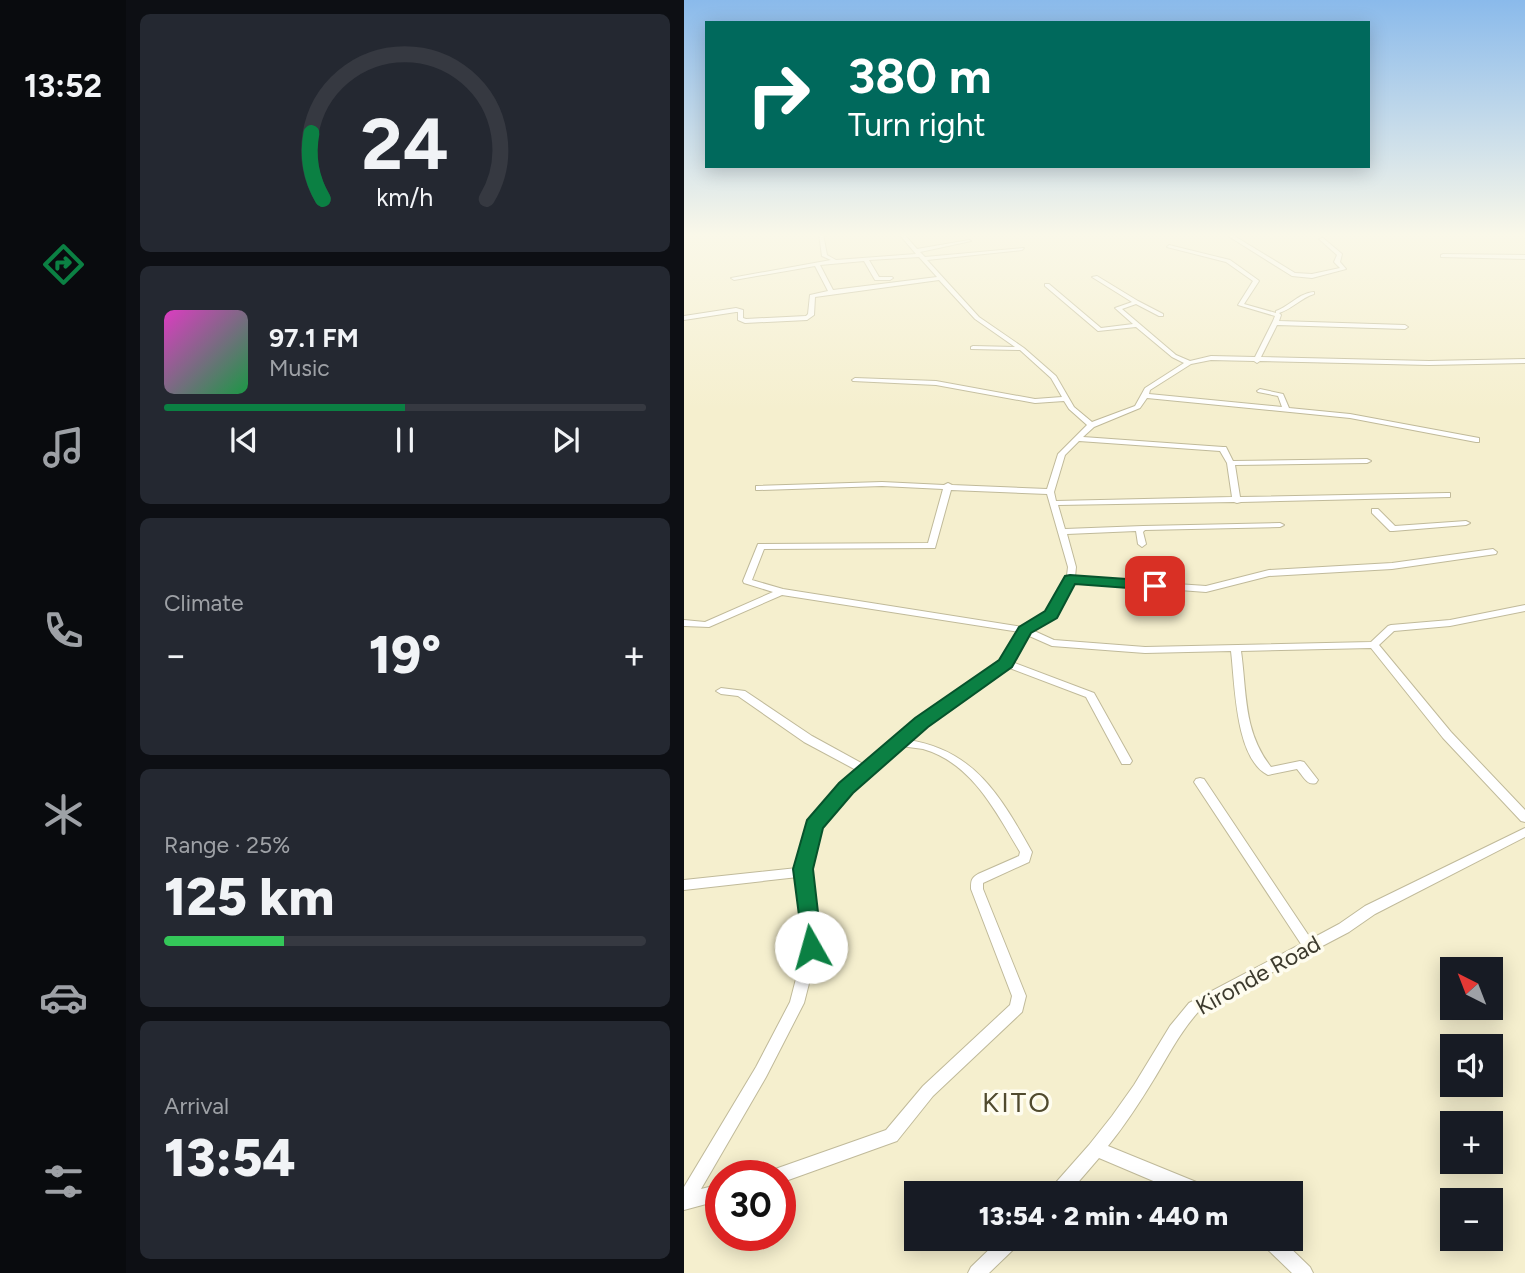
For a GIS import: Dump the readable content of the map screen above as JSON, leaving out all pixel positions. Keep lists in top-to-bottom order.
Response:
{
  "streets": {
    "street": ["Kironde Road"]
  },
  "districts": ["KITO"],
  "north": "top left",
  "page": {
    "tabs": "13:52",
    "turn": ["380 m", "Turn right"],
    "song": ["97.1 FM", "Music"],
    "tile": [
      "Climate",
      ["Range · 25%", "125 km"],
      ["Arrival", "13:54"]
    ],
    "heat": ["−", "19°", "+"],
    "map_buttons": ["+", "−"],
    "limit": "30",
    "trip": "13:54 · 2 min · 440 m",
    "gauge": ["24", "km/h"]
  }
}
